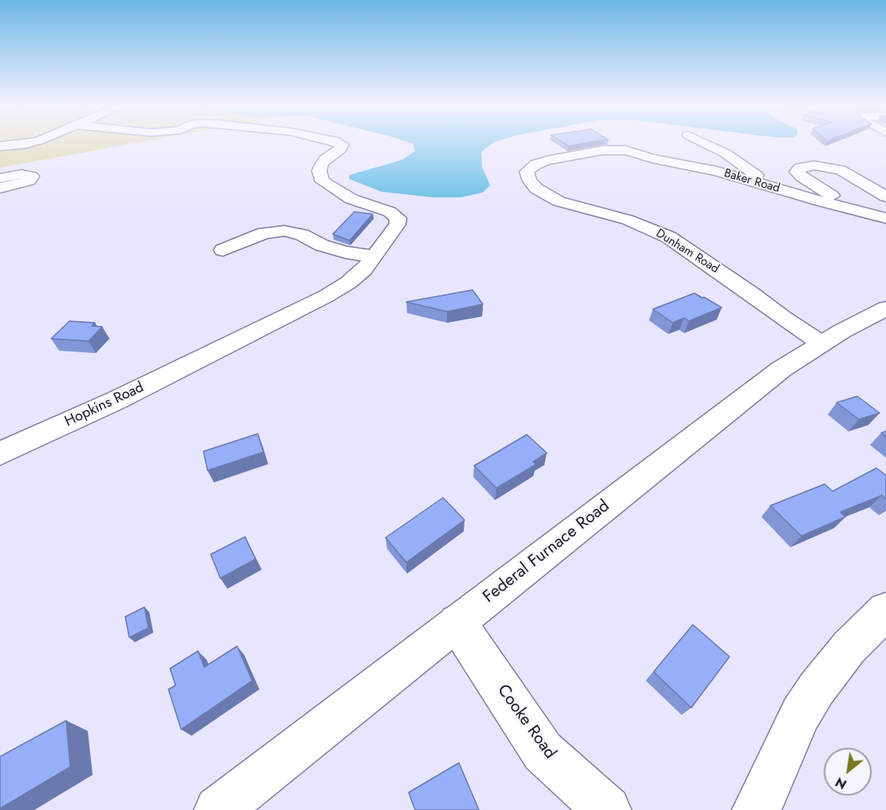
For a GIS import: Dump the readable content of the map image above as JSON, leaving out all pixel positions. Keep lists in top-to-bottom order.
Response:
{
  "streets": {
    "street": [
      "Baker Road",
      "Dunham Road",
      "Hopkins Road",
      "Federal Furnace Road",
      "Cooke Road"
    ]
  },
  "crossings": [
    ["Baker Road", "Dunham Road"],
    ["Dunham Road", "Federal Furnace Road"],
    ["Federal Furnace Road", "Cooke Road"]
  ],
  "north": "bottom left"
}
